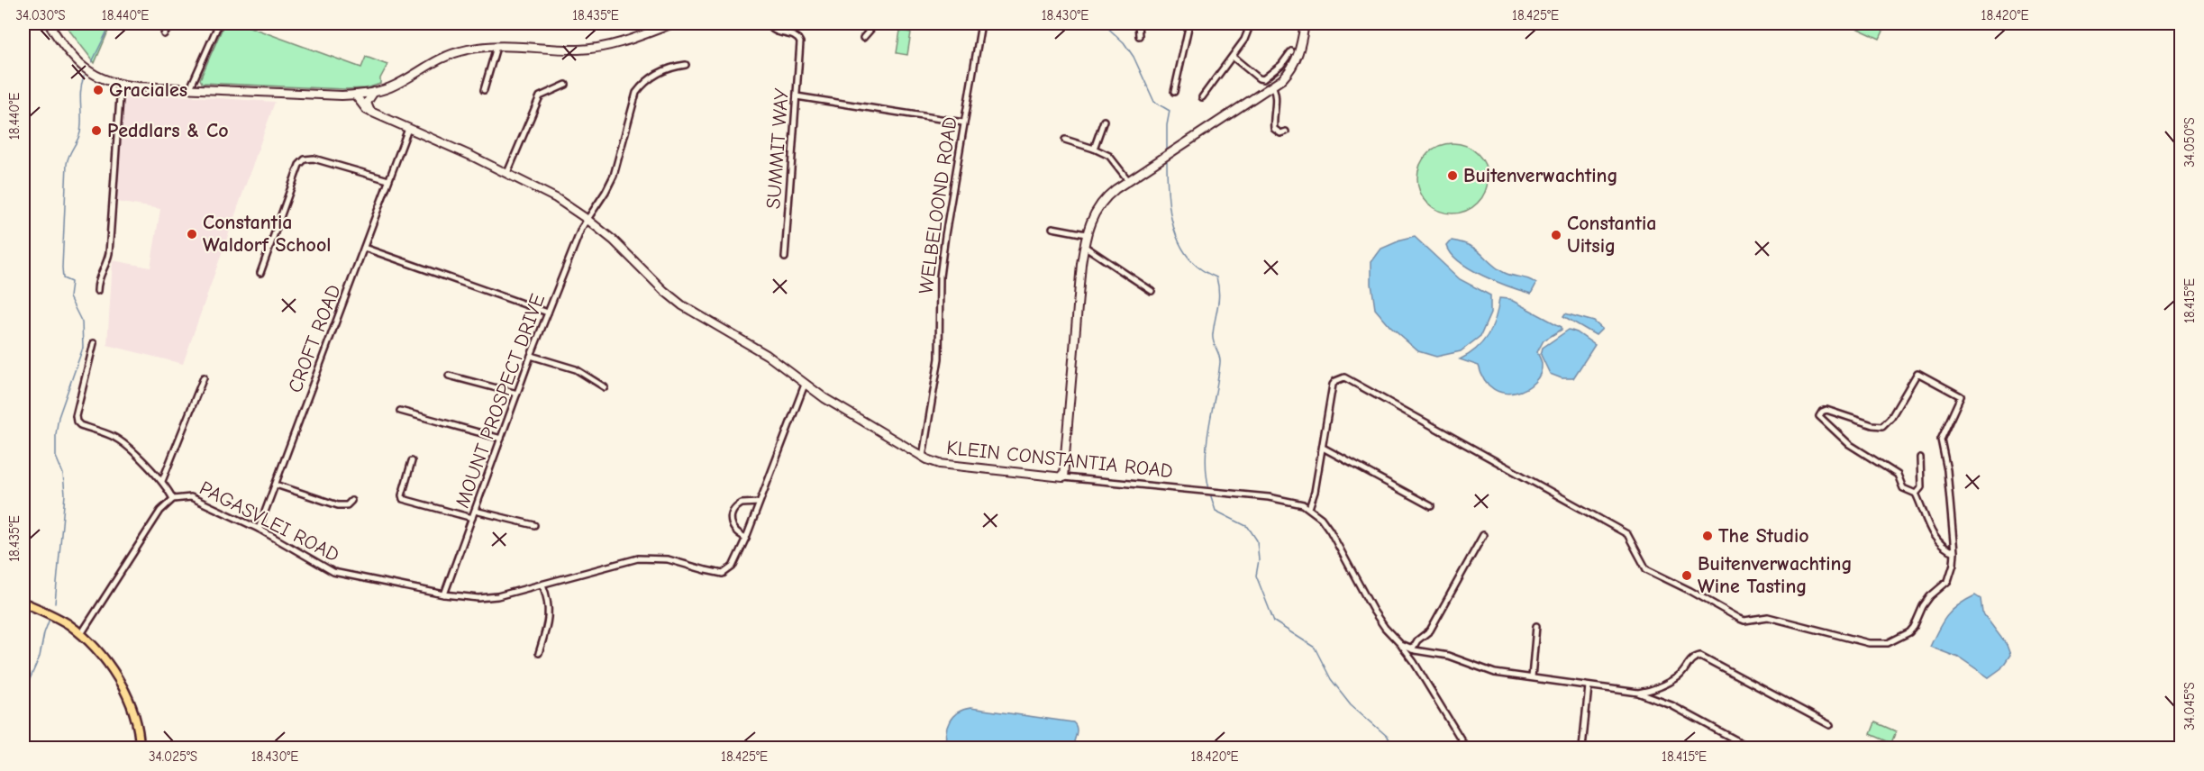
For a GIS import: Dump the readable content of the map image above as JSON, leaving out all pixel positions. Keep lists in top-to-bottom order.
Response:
{
  "streets": {
    "street": [
      "SUMMIT WAY",
      "WELBELOOND ROAD",
      "CROFT ROAD",
      "MOUNT PROSPECT DRIVE",
      "KLEIN CONSTANTIA ROAD",
      "PAGASVLEI ROAD"
    ]
  },
  "crossings": [
    ["WELBELOOND ROAD", "KLEIN CONSTANTIA ROAD"],
    ["CROFT ROAD", "KLEIN CONSTANTIA ROAD"],
    ["CROFT ROAD", "PAGASVLEI ROAD"],
    ["MOUNT PROSPECT DRIVE", "KLEIN CONSTANTIA ROAD"],
    ["MOUNT PROSPECT DRIVE", "PAGASVLEI ROAD"],
    ["KLEIN CONSTANTIA ROAD", "PAGASVLEI ROAD"]
  ],
  "places": [
    "Graciales",
    "Peddlars & Co",
    "Buitenverwachting",
    "Constantia Waldorf School",
    "Constantia Uitsig",
    "The Studio",
    "Buitenverwachting Wine Tasting"
  ],
  "coordinates": [
    "34.030°S",
    "18.440°E",
    "18.435°E",
    "18.430°E",
    "18.425°E",
    "18.420°E",
    "34.050°S",
    "18.415°E",
    "34.045°S",
    "34.025°S"
  ]
}
